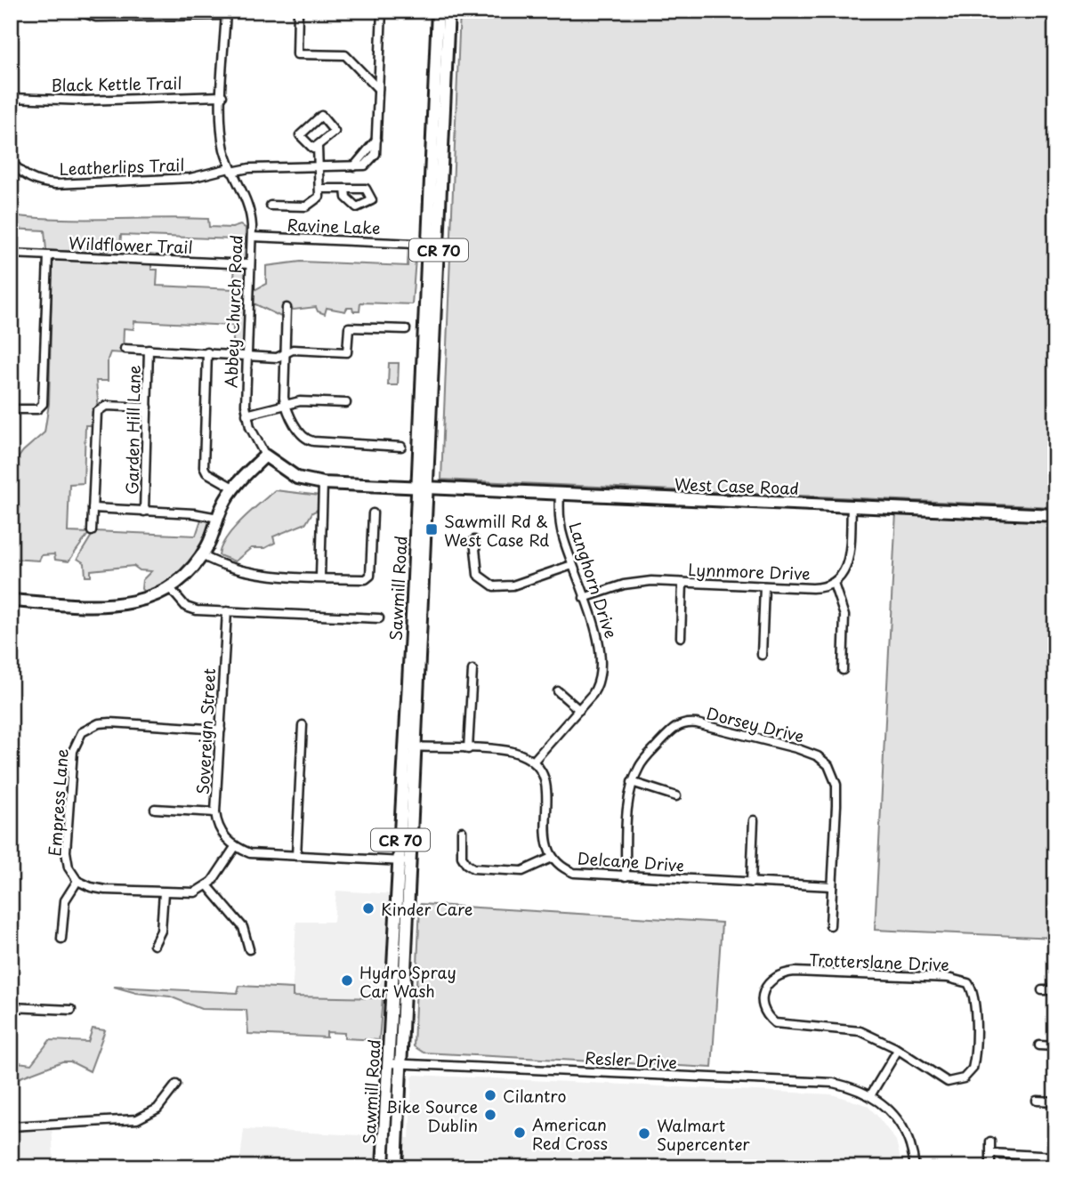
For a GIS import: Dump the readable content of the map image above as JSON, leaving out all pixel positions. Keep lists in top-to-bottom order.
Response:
{
  "streets": {
    "main road": [
      "CR 70",
      "Abbey Church Road",
      "West Case Road",
      "Sawmill Road"
    ],
    "street": [
      "Black Kettle Trail",
      "Leatherlips Trail",
      "Ravine Lake",
      "Wildflower Trail",
      "Garden Hill Lane",
      "Lynnmore Drive",
      "Langhorn Drive",
      "Dorsey Drive",
      "Sovereign Street",
      "Empress Lane",
      "Delcane Drive",
      "Trotterslane Drive",
      "Resler Drive"
    ]
  },
  "crossings": [
    ["Black Kettle Trail", "Abbey Church Road"],
    ["Leatherlips Trail", "Abbey Church Road"],
    ["Ravine Lake", "Abbey Church Road"],
    ["Wildflower Trail", "Abbey Church Road"],
    ["Abbey Church Road", "West Case Road"],
    ["Abbey Church Road", "Sawmill Road"],
    ["West Case Road", "Langhorn Drive"],
    ["West Case Road", "Sawmill Road"],
    ["Lynnmore Drive", "Langhorn Drive"],
    ["Sawmill Road", "Resler Drive"],
    ["Dorsey Drive", "Delcane Drive"],
    ["Sovereign Street", "Empress Lane"]
  ],
  "places": {
    "transit": ["Sawmill Rd & West Case Rd"],
    "other": [
      "Kinder Care",
      "Hydro Spray Car Wash",
      "Cilantro",
      "Bike Source Dublin",
      "American Red Cross",
      "Walmart Supercenter"
    ]
  }
}
